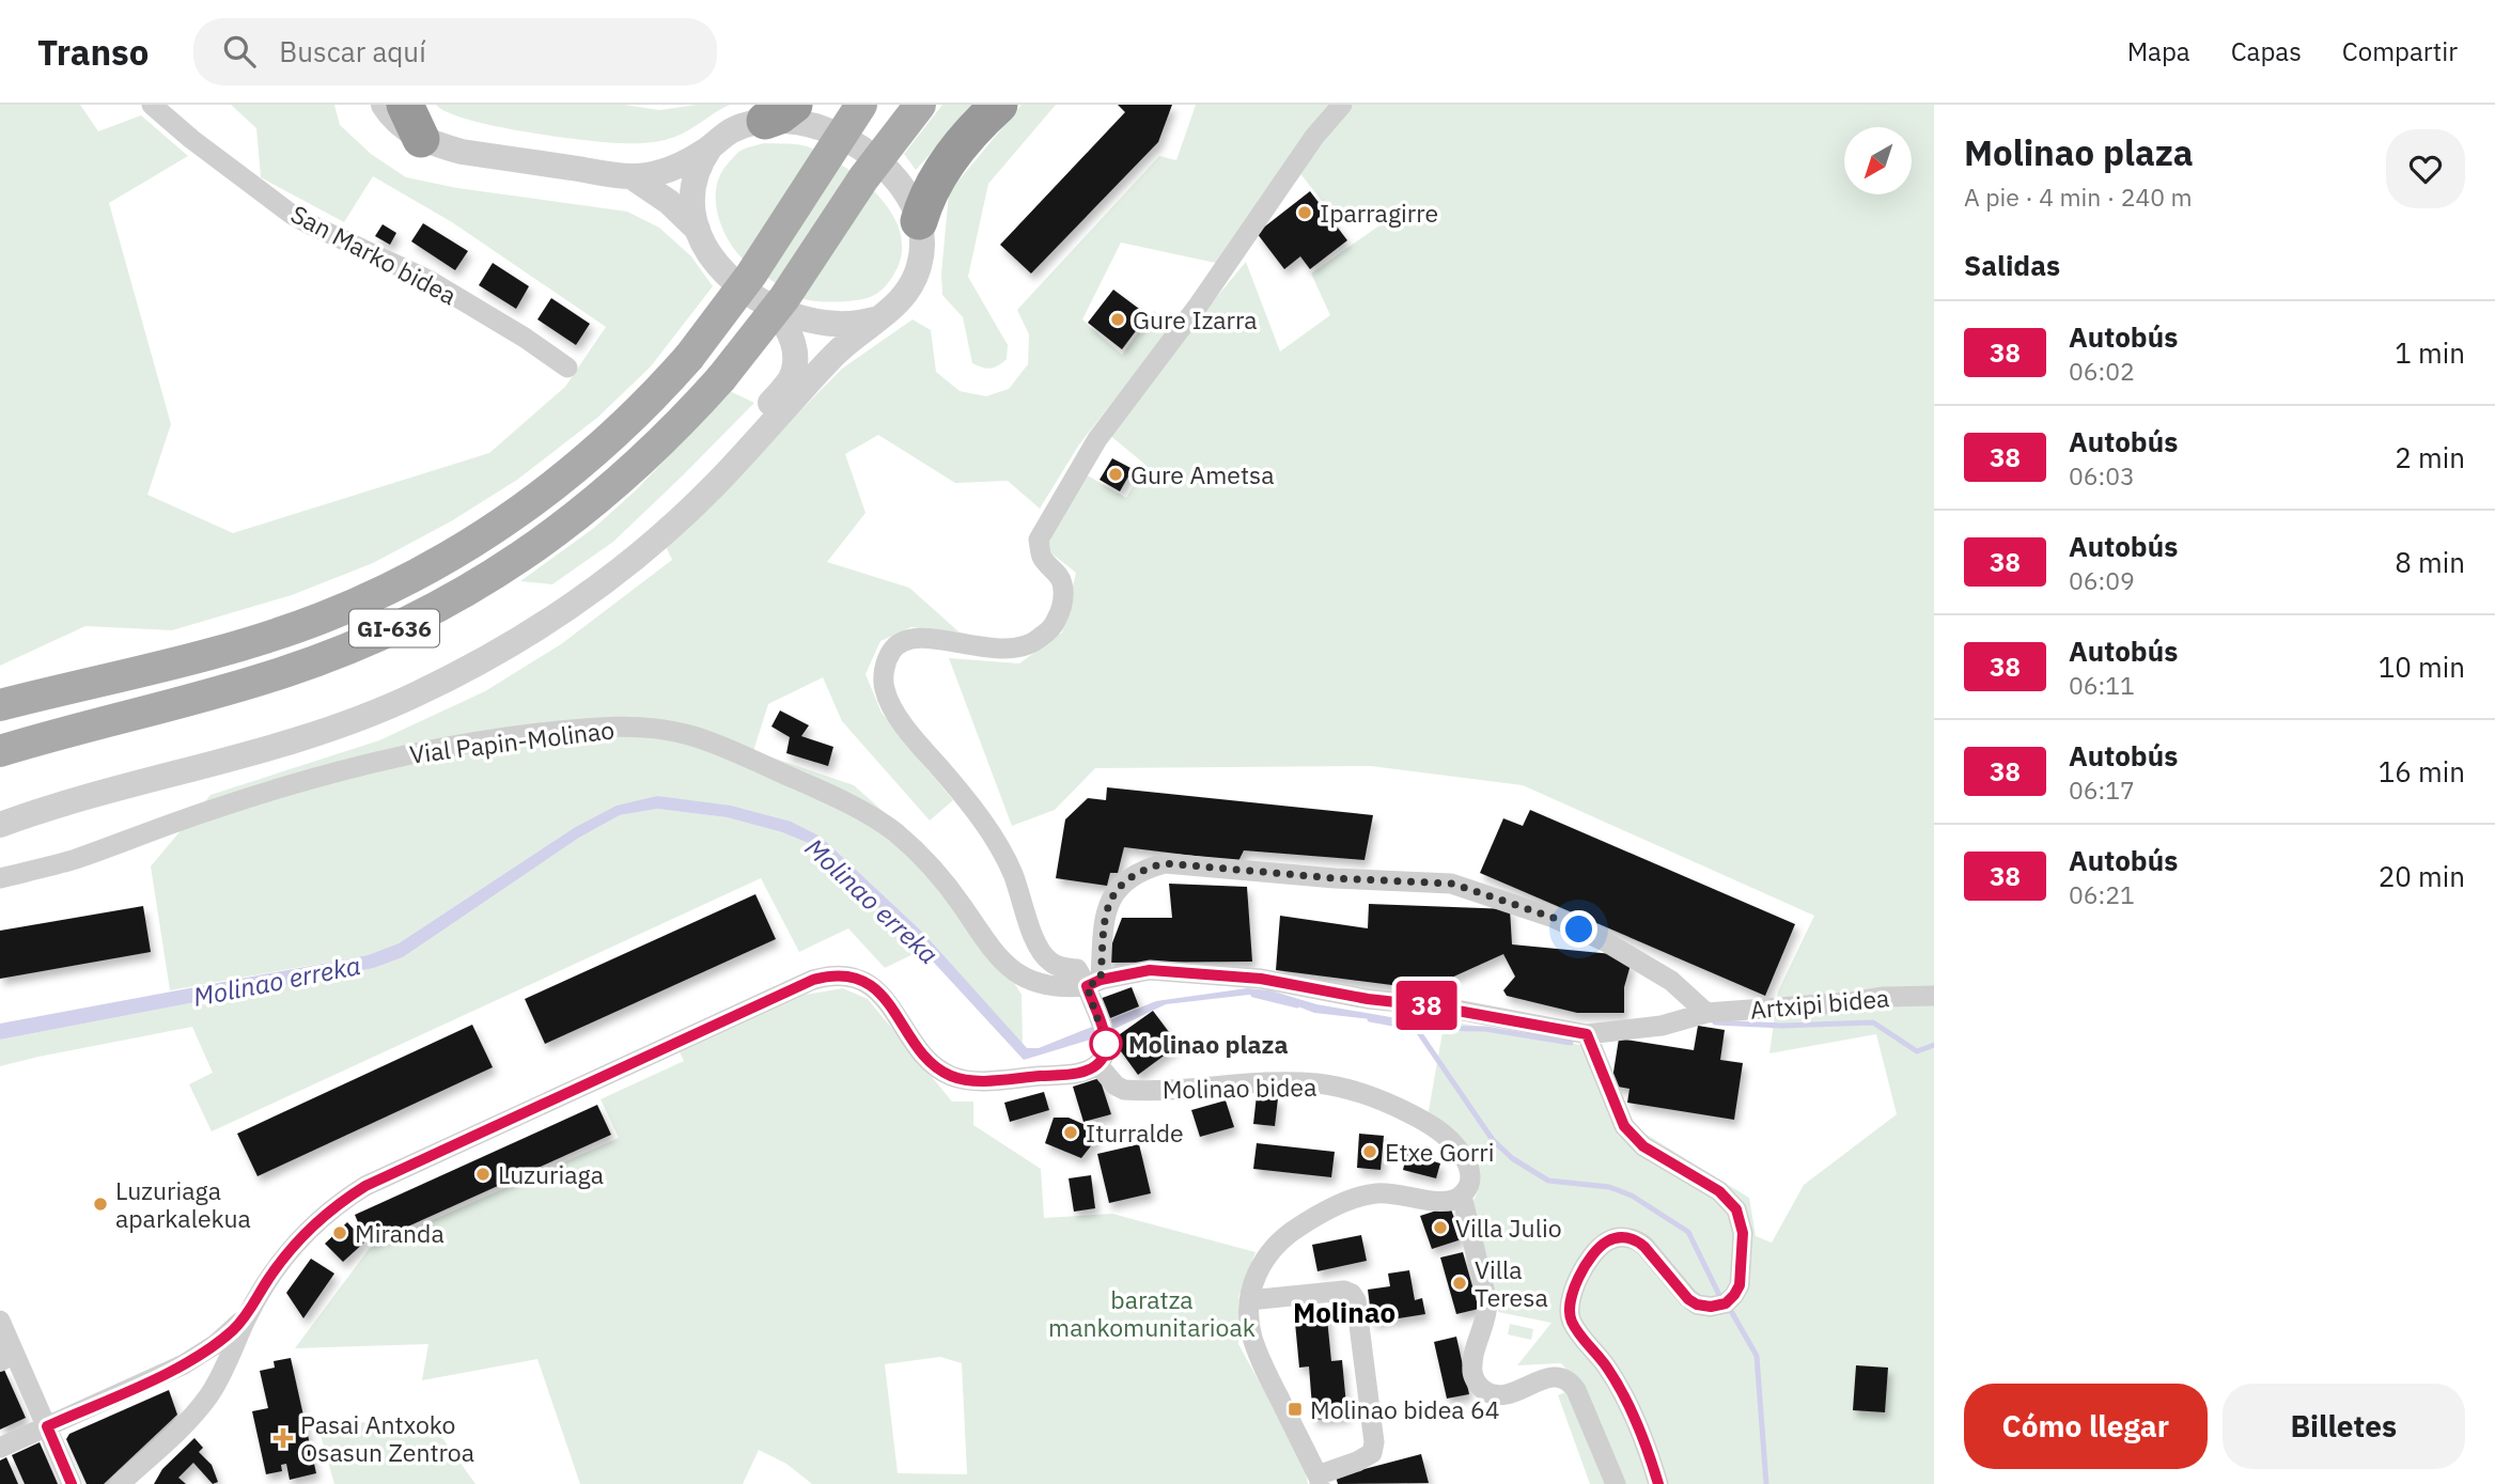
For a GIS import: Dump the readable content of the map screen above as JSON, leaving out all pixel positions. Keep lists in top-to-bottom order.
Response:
{
  "streets": {
    "main road": ["GI-636"],
    "street": [
      "San Marko bidea",
      "Vial Papin-Molinao",
      "Artxipi bidea",
      "Molinao bidea"
    ]
  },
  "crossings": [
    ["Vial Papin-Molinao", "Artxipi bidea"]
  ],
  "districts": ["Molinao"],
  "water": ["Molinao erreka"],
  "parks": ["baratza mankomunitarioak"],
  "places": {
    "other": [
      "Iparragirre",
      "Gure Izarra",
      "Gure Ametsa",
      "Molinao plaza",
      "Iturralde",
      "Etxe Gorri",
      "Luzuriaga",
      "Luzuriaga aparkalekua",
      "Villa Julio",
      "Miranda",
      "Villa Teresa"
    ],
    "transit": ["Molinao bidea 64"],
    "health": ["Pasai Antxoko Osasun Zentroa"]
  },
  "lines": ["bus line 38"],
  "north": "bottom left",
  "page": {
    "header": "Transo",
    "search": "Buscar aquí",
    "nav": ["Mapa", "Capas", "Compartir"],
    "on_map": "38",
    "heading": [
      ["Molinao plaza", "A pie · 4 min · 240 m"],
      "Salidas"
    ],
    "list": [
      {
        "mark": "38",
        "name": "Autobús",
        "note": "06:02",
        "value": "1 min"
      },
      {
        "mark": "38",
        "name": "Autobús",
        "note": "06:03",
        "value": "2 min"
      },
      {
        "mark": "38",
        "name": "Autobús",
        "note": "06:09",
        "value": "8 min"
      },
      {
        "mark": "38",
        "name": "Autobús",
        "note": "06:11",
        "value": "10 min"
      },
      {
        "mark": "38",
        "name": "Autobús",
        "note": "06:17",
        "value": "16 min"
      },
      {
        "mark": "38",
        "name": "Autobús",
        "note": "06:21",
        "value": "20 min"
      }
    ],
    "buttons": ["Cómo llegar", "Billetes"]
  }
}
